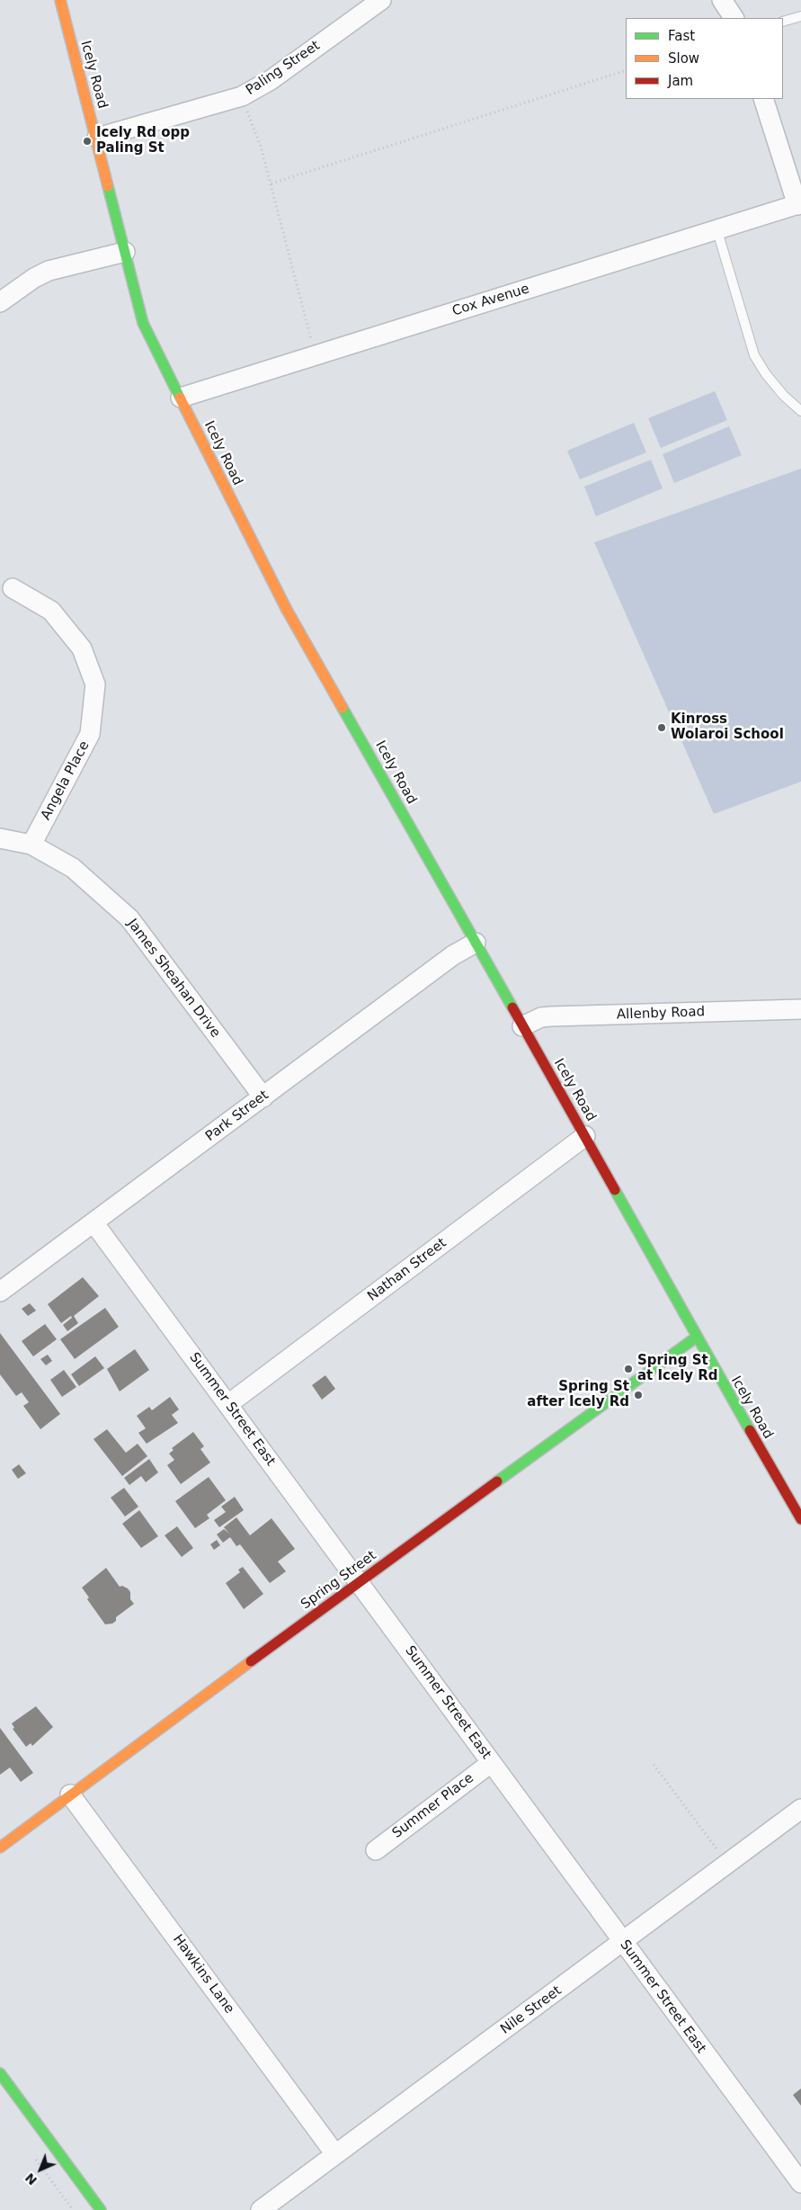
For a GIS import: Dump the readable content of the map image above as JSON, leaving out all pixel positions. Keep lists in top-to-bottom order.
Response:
{
  "streets": {
    "street": [
      "Paling Street",
      "Icely Road",
      "Cox Avenue",
      "Angela Place",
      "James Sheahan Drive",
      "Allenby Road",
      "Park Street",
      "Nathan Street",
      "Summer Street East",
      "Spring Street",
      "Summer Place",
      "Hawkins Lane",
      "Nile Street"
    ]
  },
  "crossings": [
    ["Paling Street", "Icely Road"],
    ["Icely Road", "Cox Avenue"],
    ["Icely Road", "Allenby Road"],
    ["Icely Road", "Park Street"],
    ["Icely Road", "Nathan Street"],
    ["Icely Road", "Spring Street"],
    ["Angela Place", "James Sheahan Drive"],
    ["James Sheahan Drive", "Park Street"],
    ["Park Street", "Summer Street East"],
    ["Nathan Street", "Summer Street East"],
    ["Summer Street East", "Spring Street"],
    ["Summer Street East", "Summer Place"],
    ["Summer Street East", "Nile Street"],
    ["Spring Street", "Hawkins Lane"],
    ["Hawkins Lane", "Nile Street"]
  ],
  "places": [
    "Icely Rd opp Paling St",
    "Kinross Wolaroi School",
    "Spring St at Icely Rd",
    "Spring St after Icely Rd"
  ],
  "legend": ["Fast", "Slow", "Jam"],
  "north": "bottom left"
}
